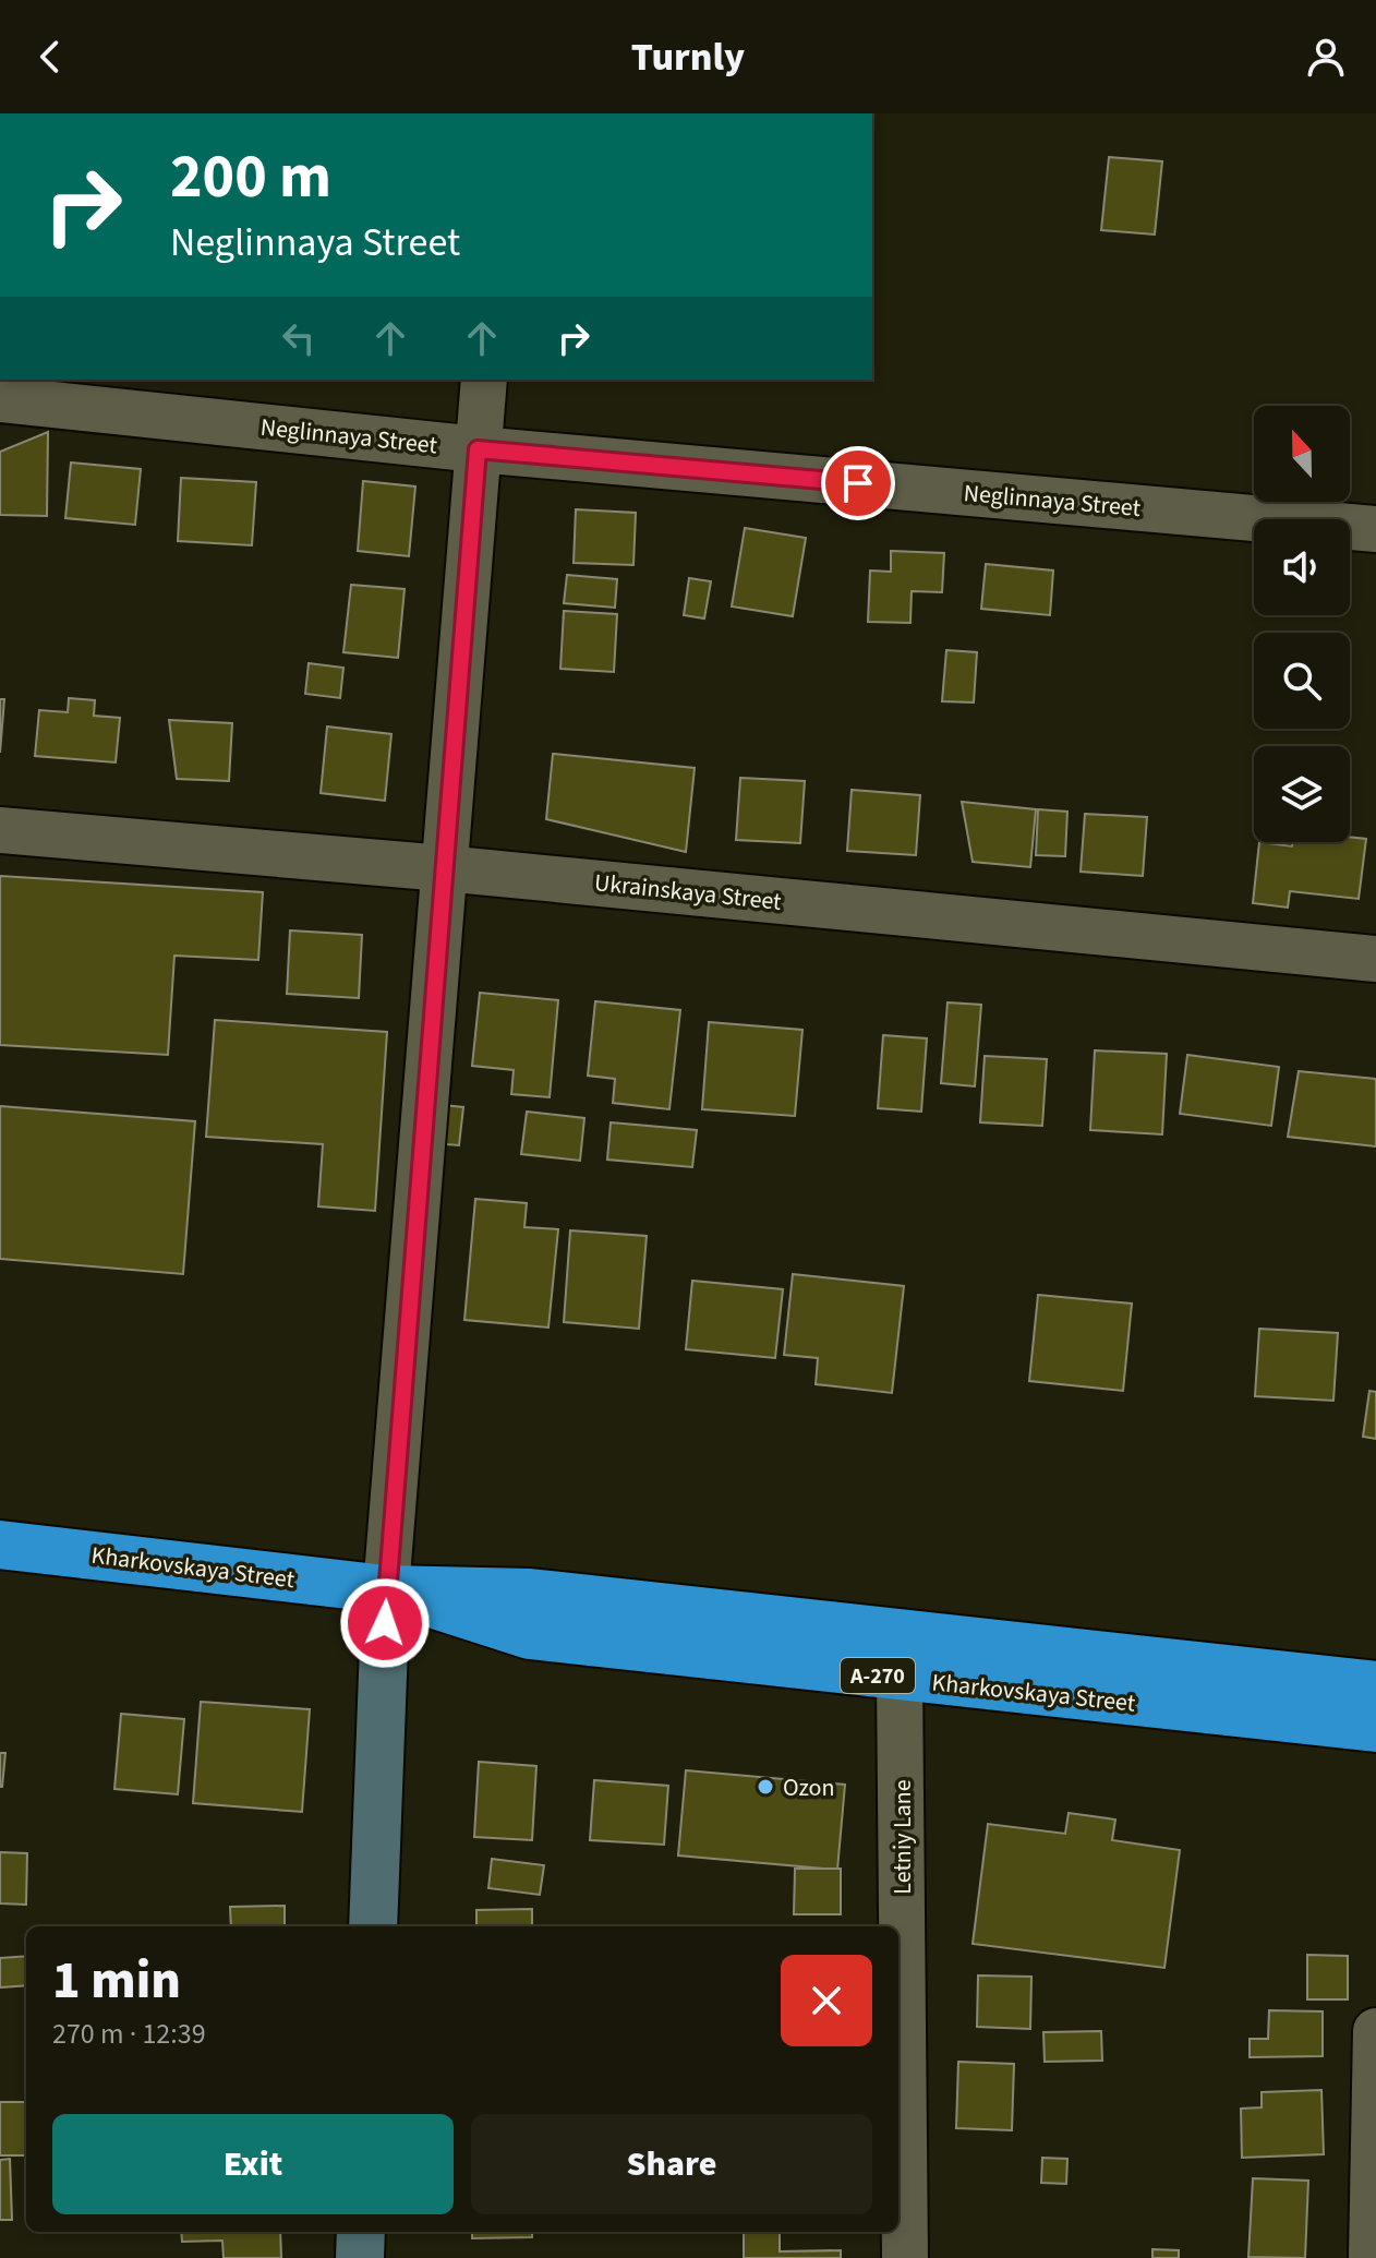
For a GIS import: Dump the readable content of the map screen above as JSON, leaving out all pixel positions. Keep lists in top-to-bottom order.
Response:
{
  "streets": {
    "highway": ["Kharkovskaya Street", "А-270"],
    "street": ["Neglinnaya Street", "Ukrainskaya Street", "Letniy Lane"]
  },
  "crossings": [
    ["Kharkovskaya Street", "Letniy Lane"]
  ],
  "places": ["Ozon"],
  "north": "top",
  "page": {
    "header": "Turnly",
    "turn": ["200 m", "Neglinnaya Street"],
    "heading": ["1 min", "270 m · 12:39"],
    "buttons": ["Exit", "Share"]
  }
}
